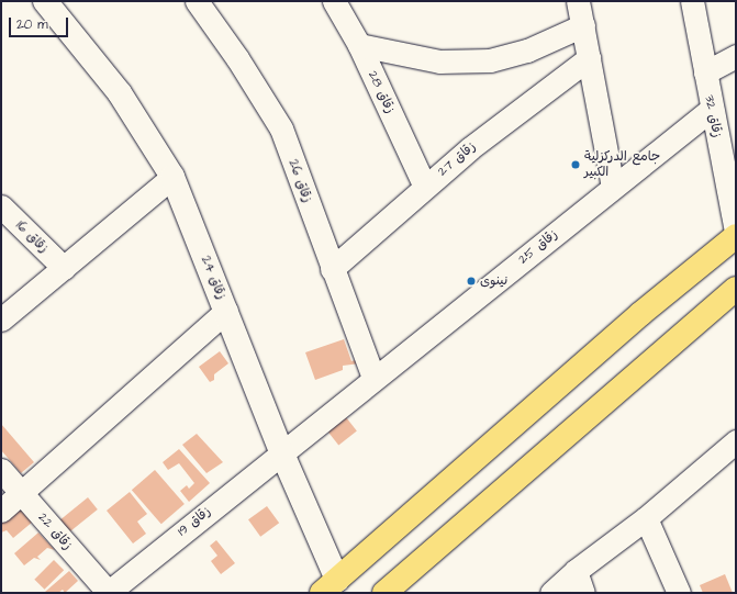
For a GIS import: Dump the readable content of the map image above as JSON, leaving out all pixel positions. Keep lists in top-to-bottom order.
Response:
{
  "streets": {
    "street": [
      "زقاق 28",
      "زقاق 32",
      "زقاق 27",
      "زقاق 26",
      "زقاق 16",
      "زقاق 25",
      "زقاق 24",
      "زقاق 19",
      "زقاق 22"
    ]
  },
  "crossings": [
    ["زقاق 28", "زقاق 27"],
    ["زقاق 32", "زقاق 25"],
    ["زقاق 27", "زقاق 26"],
    ["زقاق 26", "زقاق 25"],
    ["زقاق 25", "زقاق 24"],
    ["زقاق 25", "زقاق 19"],
    ["زقاق 24", "زقاق 19"],
    ["زقاق 19", "زقاق 22"]
  ],
  "places": ["جامع الدركزلية الكبير", "نينوى"],
  "scale_bar": "20 m"
}
